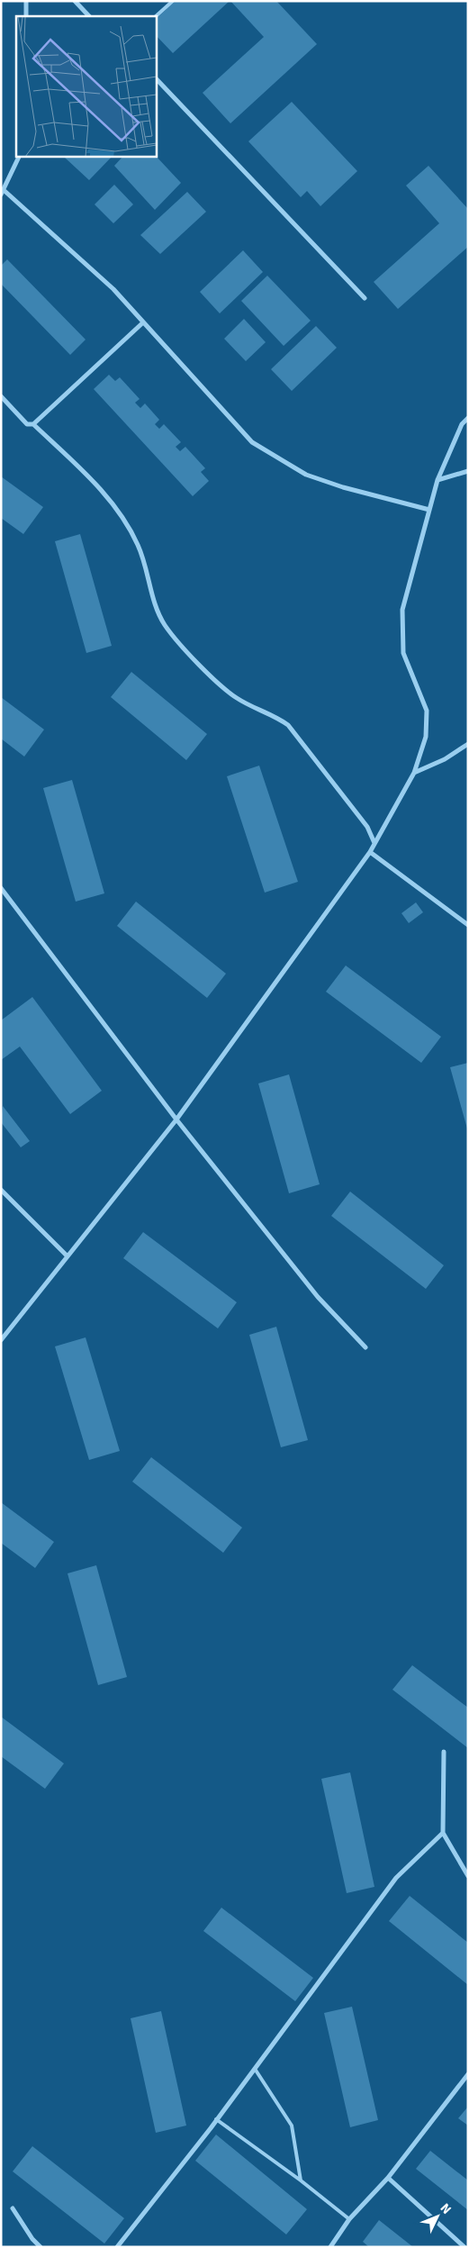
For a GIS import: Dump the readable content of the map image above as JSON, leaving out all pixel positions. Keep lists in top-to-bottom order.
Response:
{
  "north": "top right"
}
